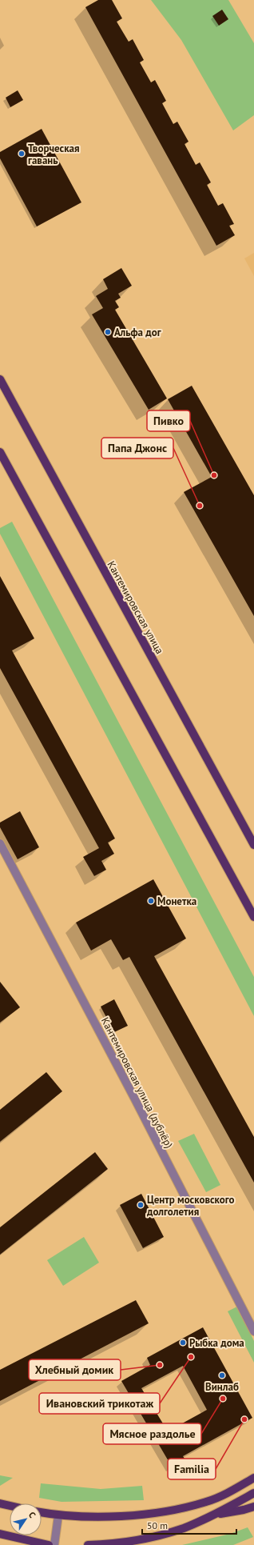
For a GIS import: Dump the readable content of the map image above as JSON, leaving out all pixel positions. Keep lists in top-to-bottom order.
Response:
{
  "streets": {
    "main road": ["Кантемировская улица"],
    "street": ["Кантемировская улица (дублёр)"]
  },
  "places": [
    "Творческая гавань",
    "Альфа дог",
    "Пивко",
    "Папа Джонс",
    "Монетка",
    "Центр московского долголетия",
    "Рыбка дома",
    "Ивановский трикотаж",
    "Хлебный домик",
    "Винлаб",
    "Мясное раздолье",
    "Familia"
  ],
  "scale_bar": "50 m",
  "north": "top right"
}
